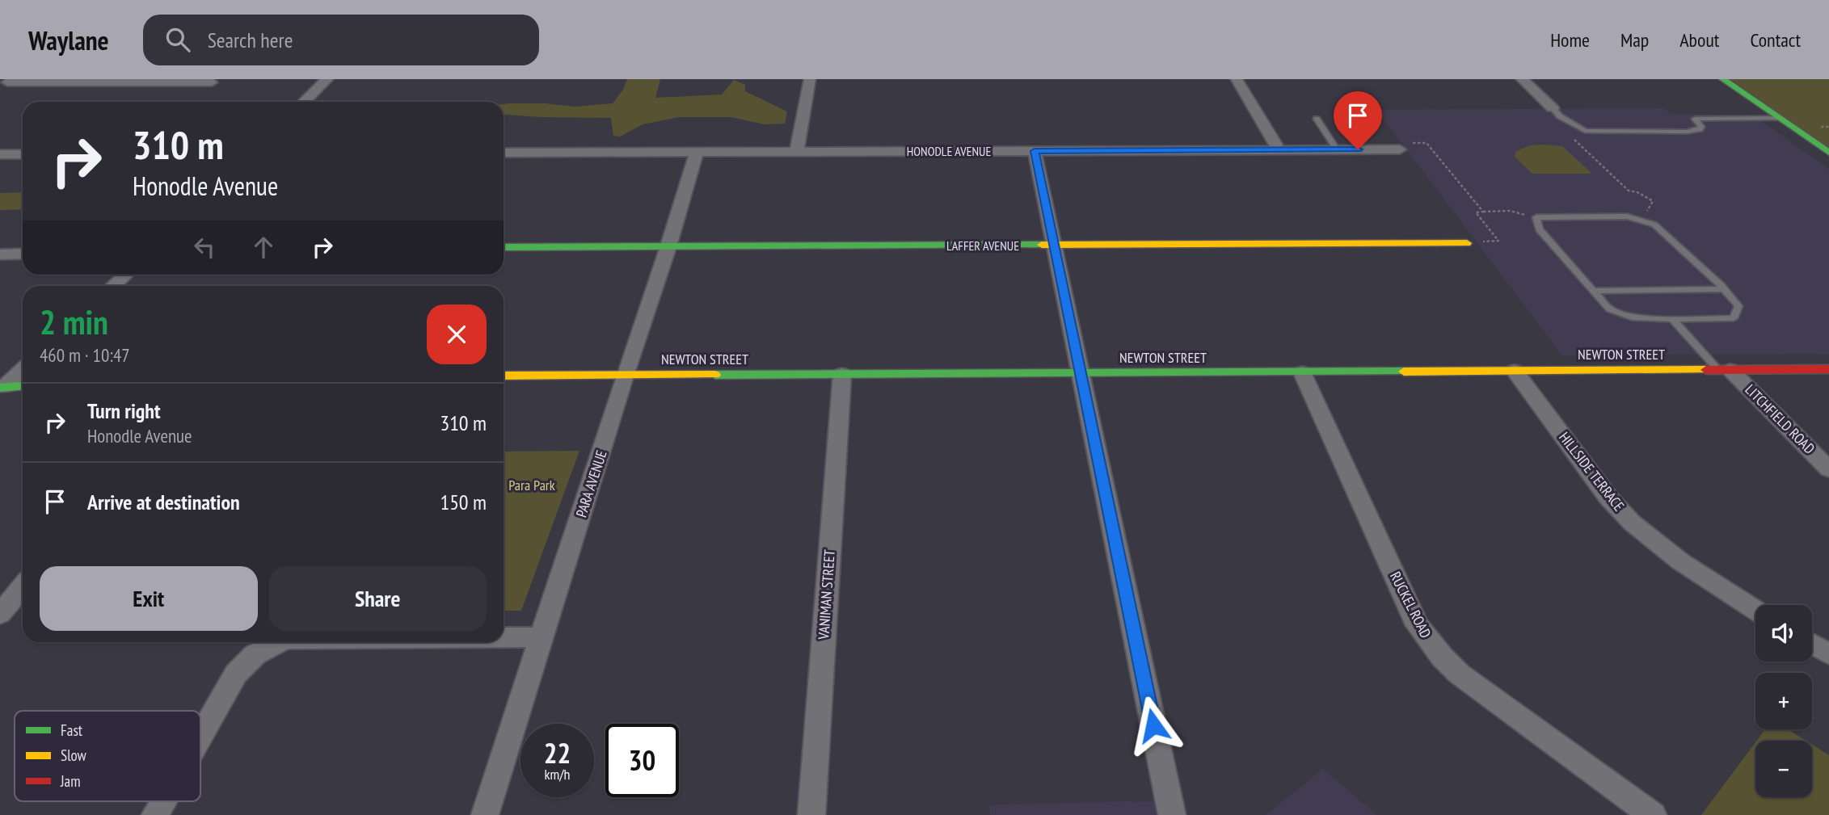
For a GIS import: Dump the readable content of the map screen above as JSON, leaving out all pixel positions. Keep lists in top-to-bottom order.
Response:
{
  "streets": {
    "street": [
      "HONODLE AVENUE",
      "LAFFER AVENUE",
      "NEWTON STREET",
      "LITCHFIELD ROAD",
      "HILLSIDE TERRACE",
      "PARA AVENUE",
      "VANIMAN STREET",
      "RUCKEL ROAD"
    ]
  },
  "crossings": [
    ["HONODLE AVENUE", "PARA AVENUE"],
    ["LAFFER AVENUE", "PARA AVENUE"],
    ["NEWTON STREET", "LITCHFIELD ROAD"],
    ["NEWTON STREET", "HILLSIDE TERRACE"],
    ["NEWTON STREET", "PARA AVENUE"],
    ["NEWTON STREET", "VANIMAN STREET"],
    ["NEWTON STREET", "RUCKEL ROAD"]
  ],
  "parks": ["Para Park"],
  "legend": ["Fast", "Slow", "Jam"],
  "page": {
    "header": "Waylane",
    "search": "Search here",
    "nav": [
      "Home",
      "Map",
      "About",
      "Contact"
    ],
    "turn": ["310 m", "Honodle Avenue"],
    "heading": ["2 min", "460 m · 10:47"],
    "list": [
      {
        "name": "Turn right",
        "note": "Honodle Avenue",
        "value": "310 m"
      },
      {
        "name": "Arrive at destination",
        "value": "150 m"
      }
    ],
    "buttons": ["Exit", "Share"],
    "map_buttons": ["+", "−"],
    "speed": "22 km/h",
    "limit": "30"
  }
}
